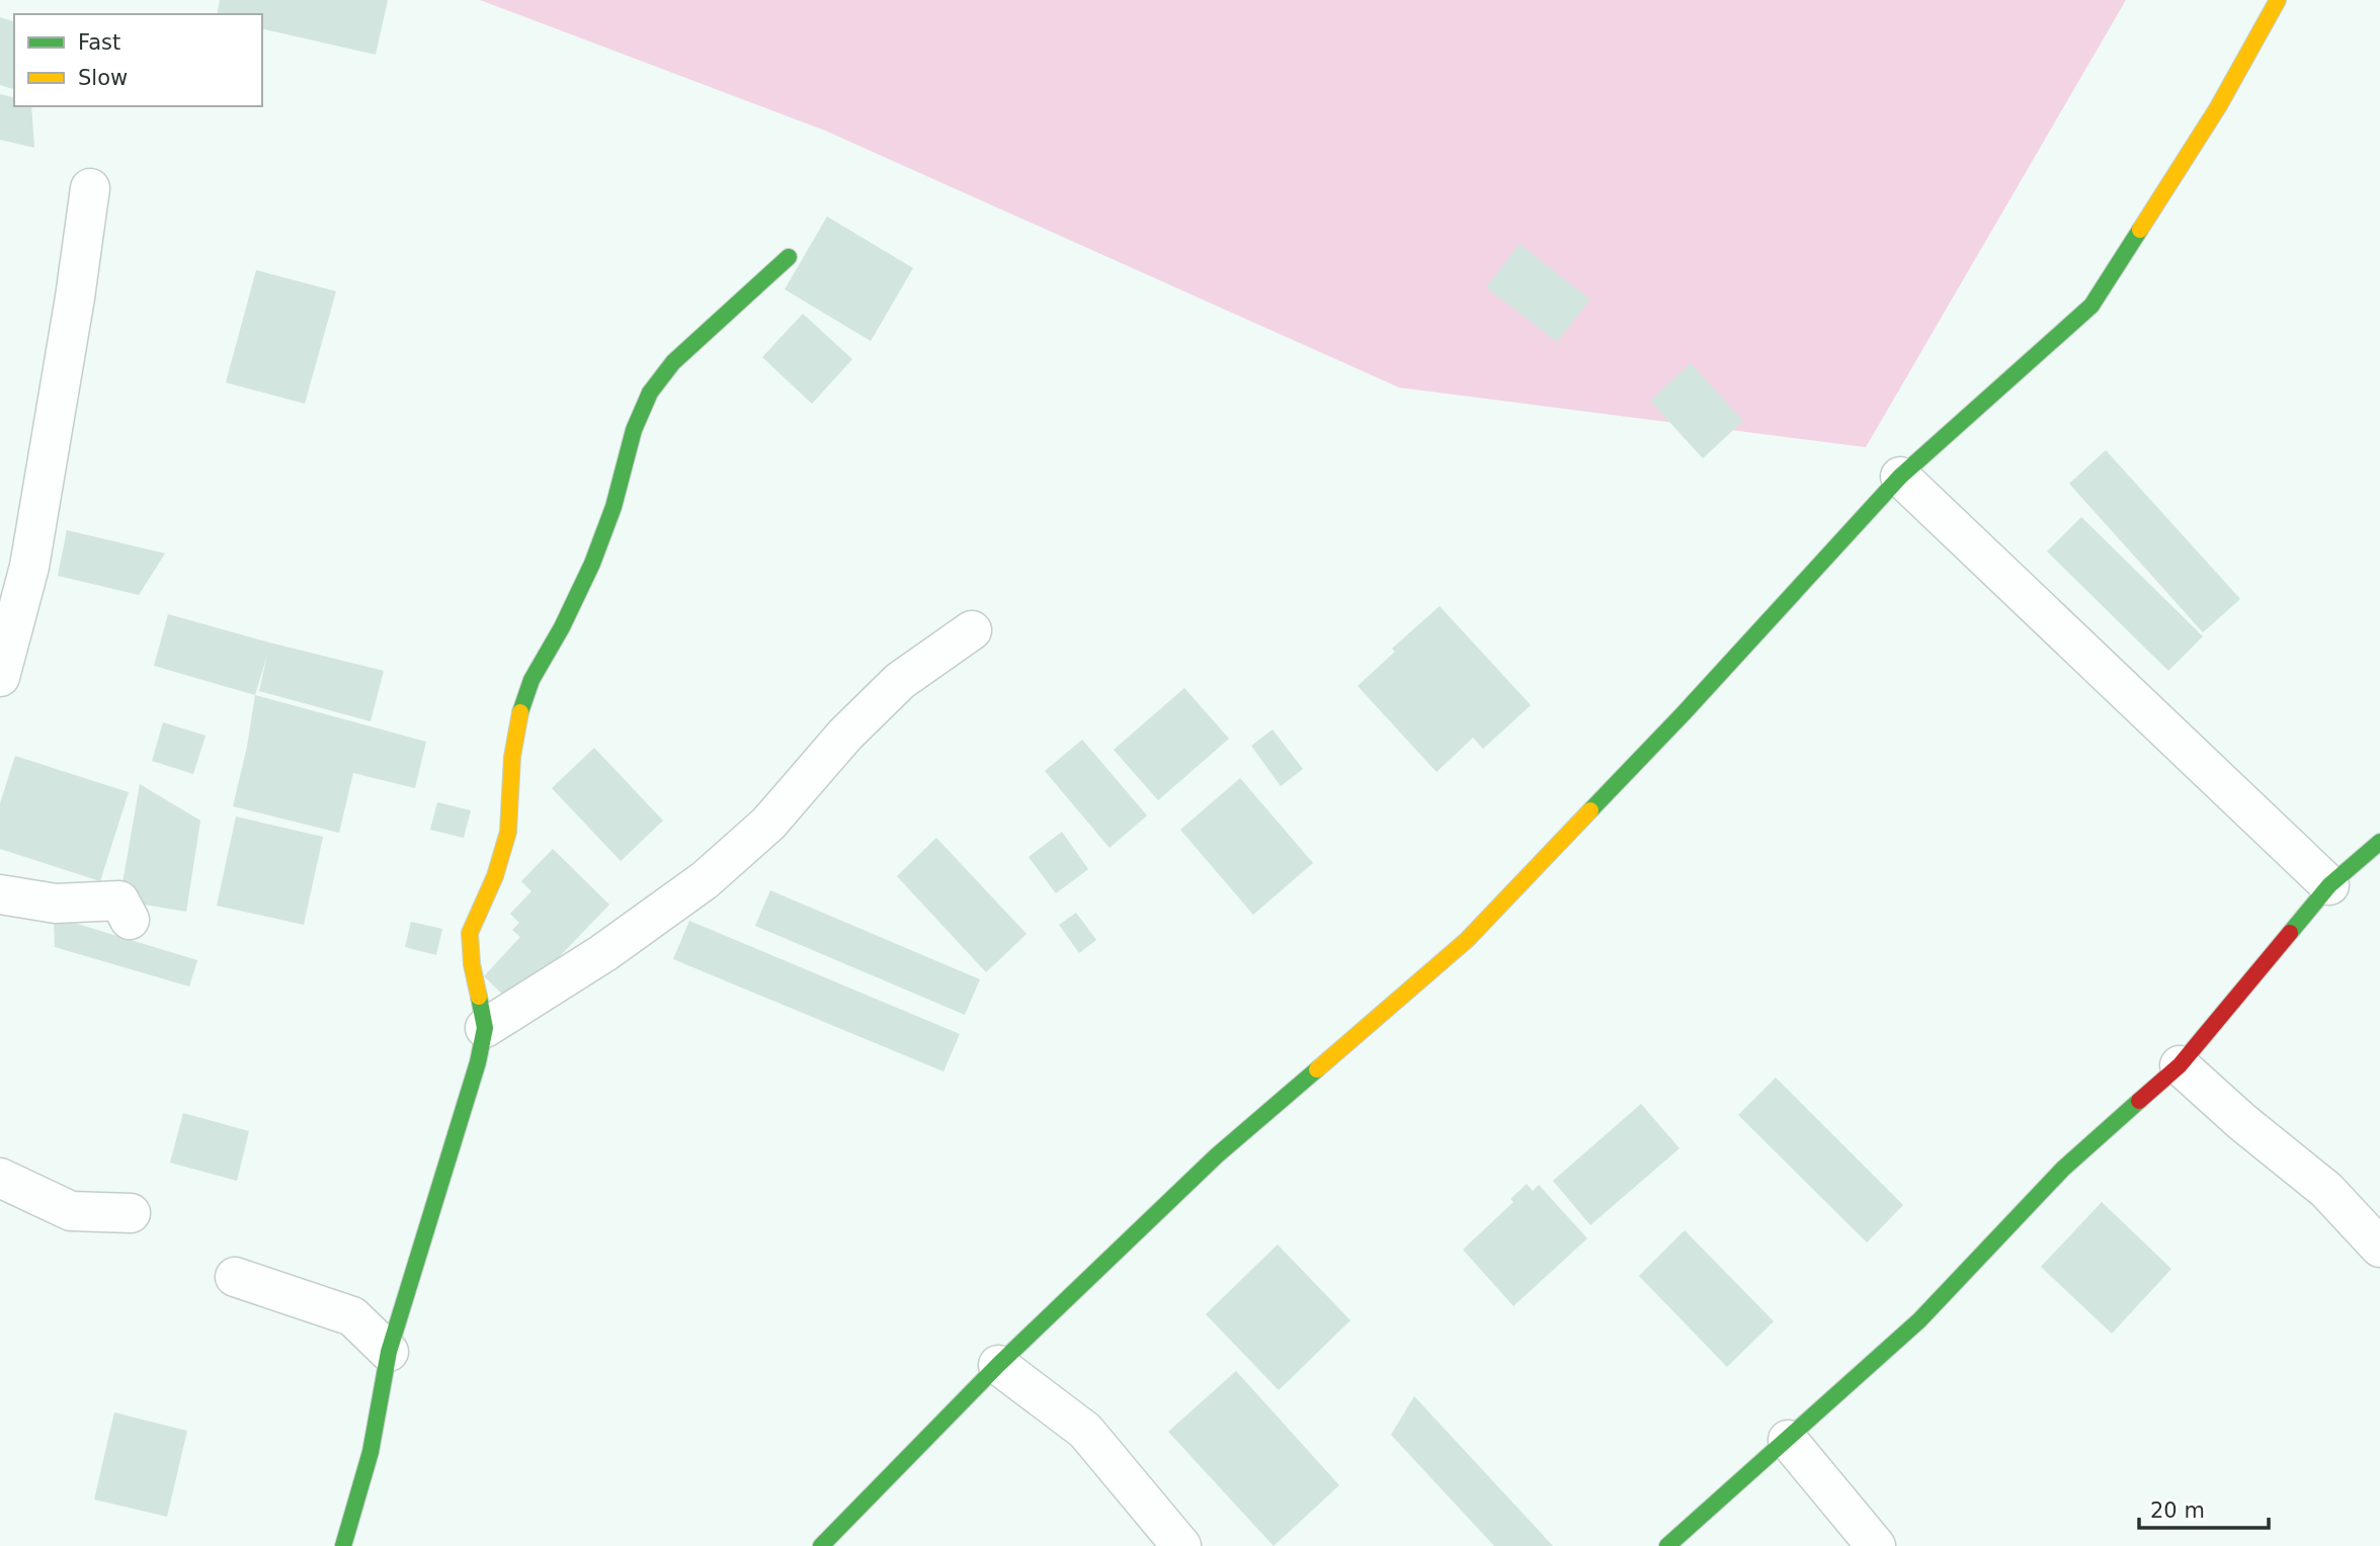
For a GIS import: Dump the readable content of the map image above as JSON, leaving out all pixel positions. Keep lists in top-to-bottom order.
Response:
{
  "legend": ["Fast", "Slow"],
  "scale_bar": "20 m"
}
